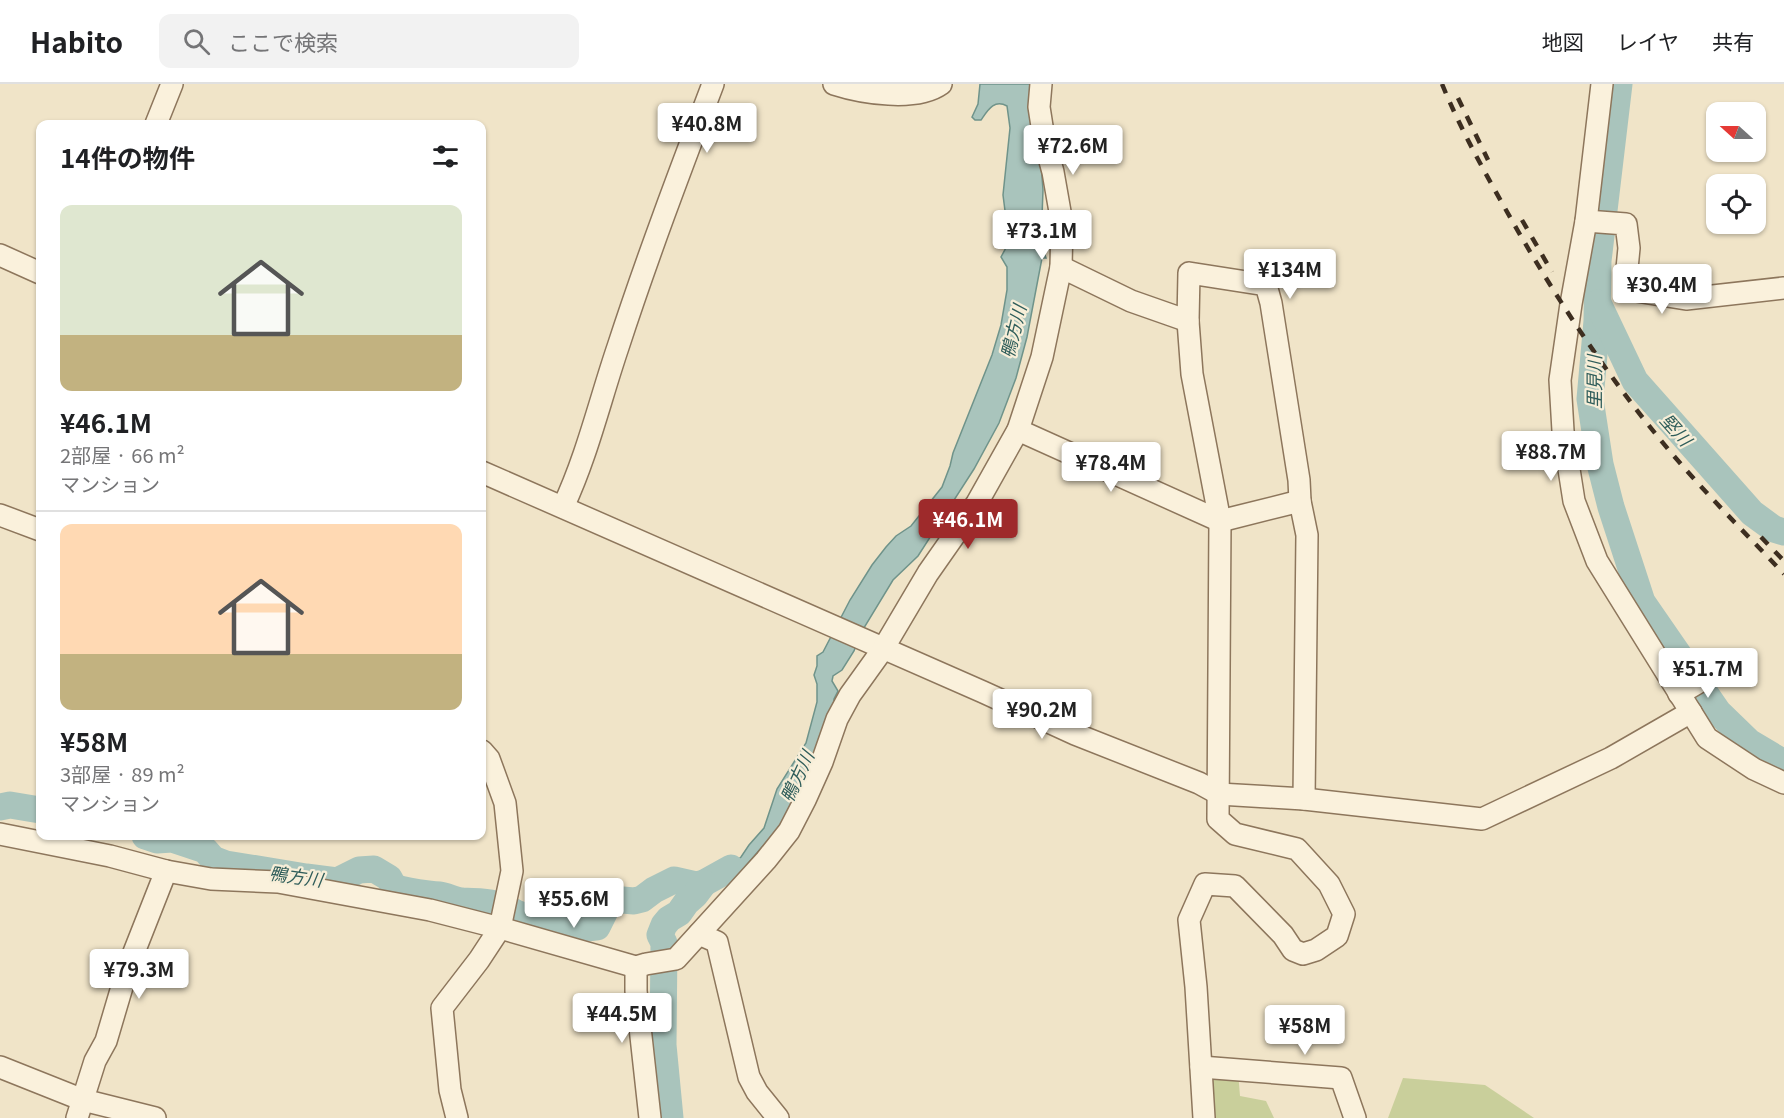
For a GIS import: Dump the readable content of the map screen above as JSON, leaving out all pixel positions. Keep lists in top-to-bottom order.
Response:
{
  "water": ["鴨方川", "里見川", "堅川"],
  "north": "left",
  "page": {
    "header": "Habito",
    "search": "ここで検索",
    "nav": ["地図", "レイヤ", "共有"],
    "price": [
      "¥40.8M",
      "¥72.6M",
      "¥73.1M",
      "¥134M",
      "¥30.4M",
      "¥88.7M",
      "¥78.4M",
      "¥46.1M",
      "¥51.7M",
      "¥90.2M",
      "¥55.6M",
      "¥79.3M",
      "¥44.5M",
      "¥58M"
    ],
    "heading": "14件の物件",
    "list": [
      {
        "name": "¥46.1M",
        "note": "2部屋 · 66 m² · マンション"
      },
      {
        "name": "¥58M",
        "note": "3部屋 · 89 m² · マンション"
      }
    ]
  }
}
